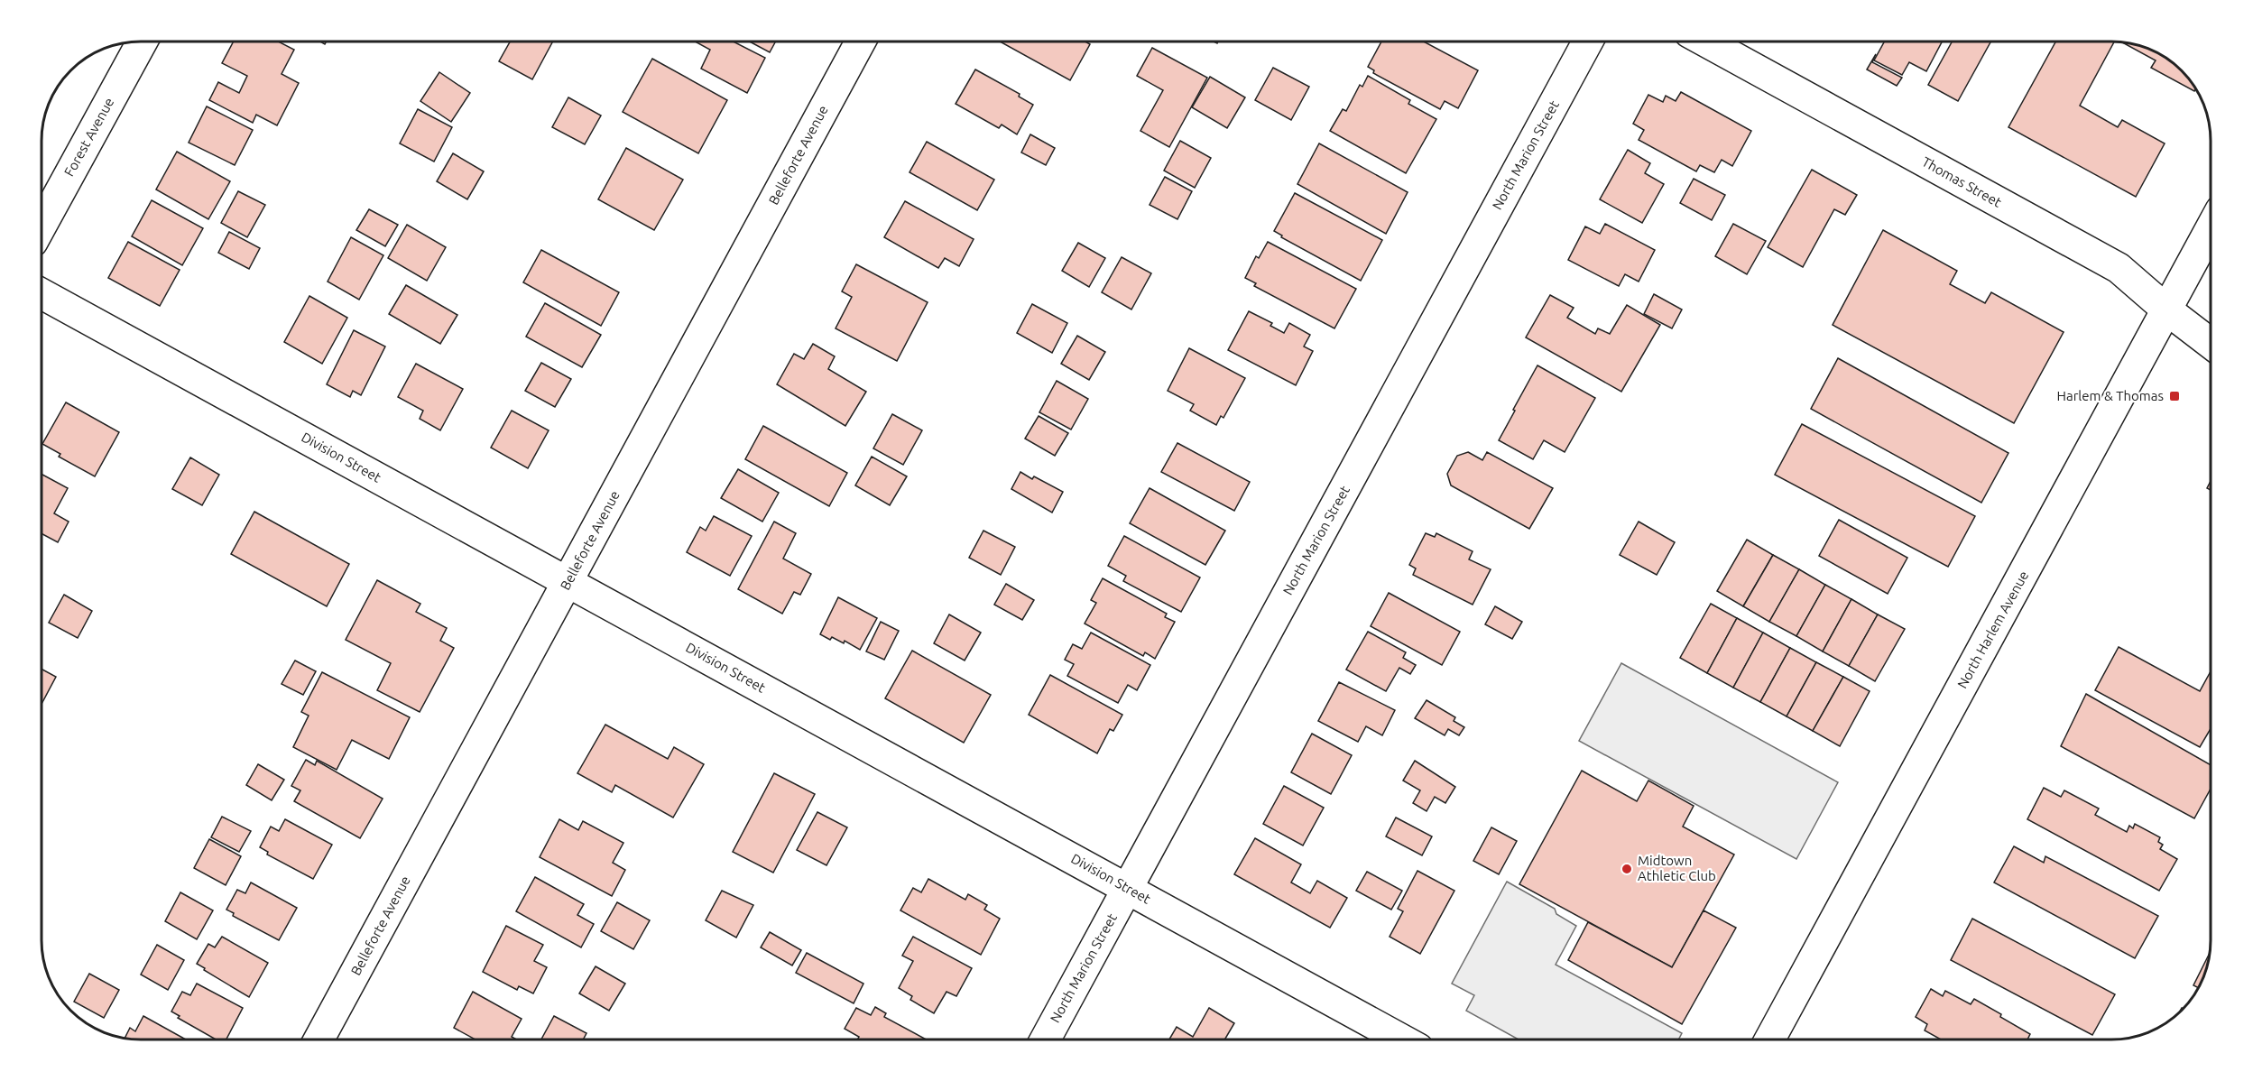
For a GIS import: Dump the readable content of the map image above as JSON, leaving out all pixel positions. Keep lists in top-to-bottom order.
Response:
{
  "streets": {
    "street": [
      "Forest Avenue",
      "Belleforte Avenue",
      "North Marion Street",
      "Thomas Street",
      "Division Street",
      "North Harlem Avenue"
    ]
  },
  "crossings": [
    ["Belleforte Avenue", "Division Street"],
    ["North Marion Street", "Division Street"],
    ["Thomas Street", "North Harlem Avenue"]
  ],
  "places": {
    "transit": ["Harlem & Thomas"],
    "other": ["Midtown Athletic Club"]
  }
}
